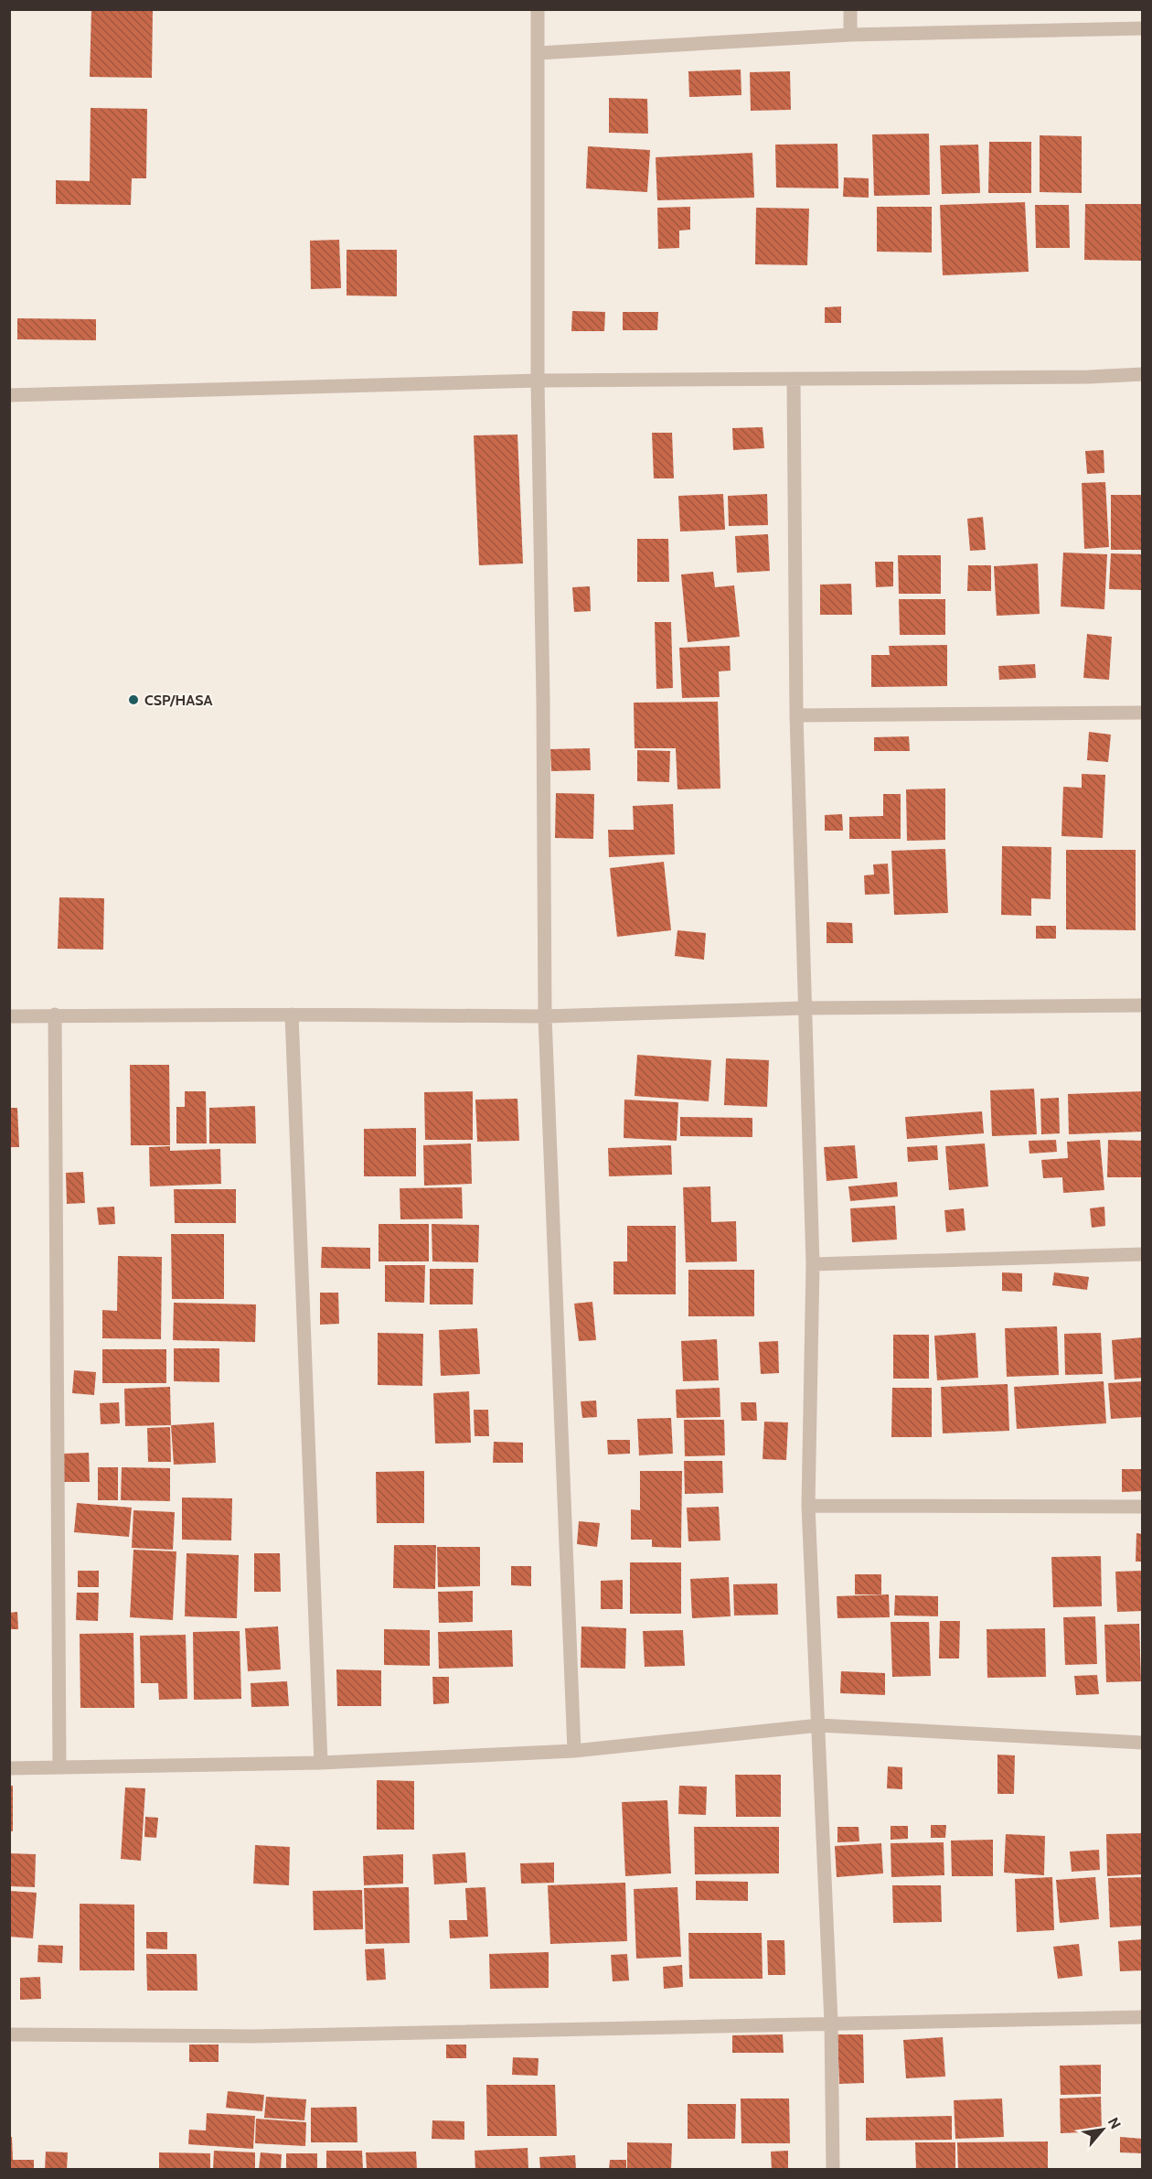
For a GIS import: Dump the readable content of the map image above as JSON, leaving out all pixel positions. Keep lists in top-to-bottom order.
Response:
{
  "places": ["CSP/HASA"],
  "north": "top right"
}
